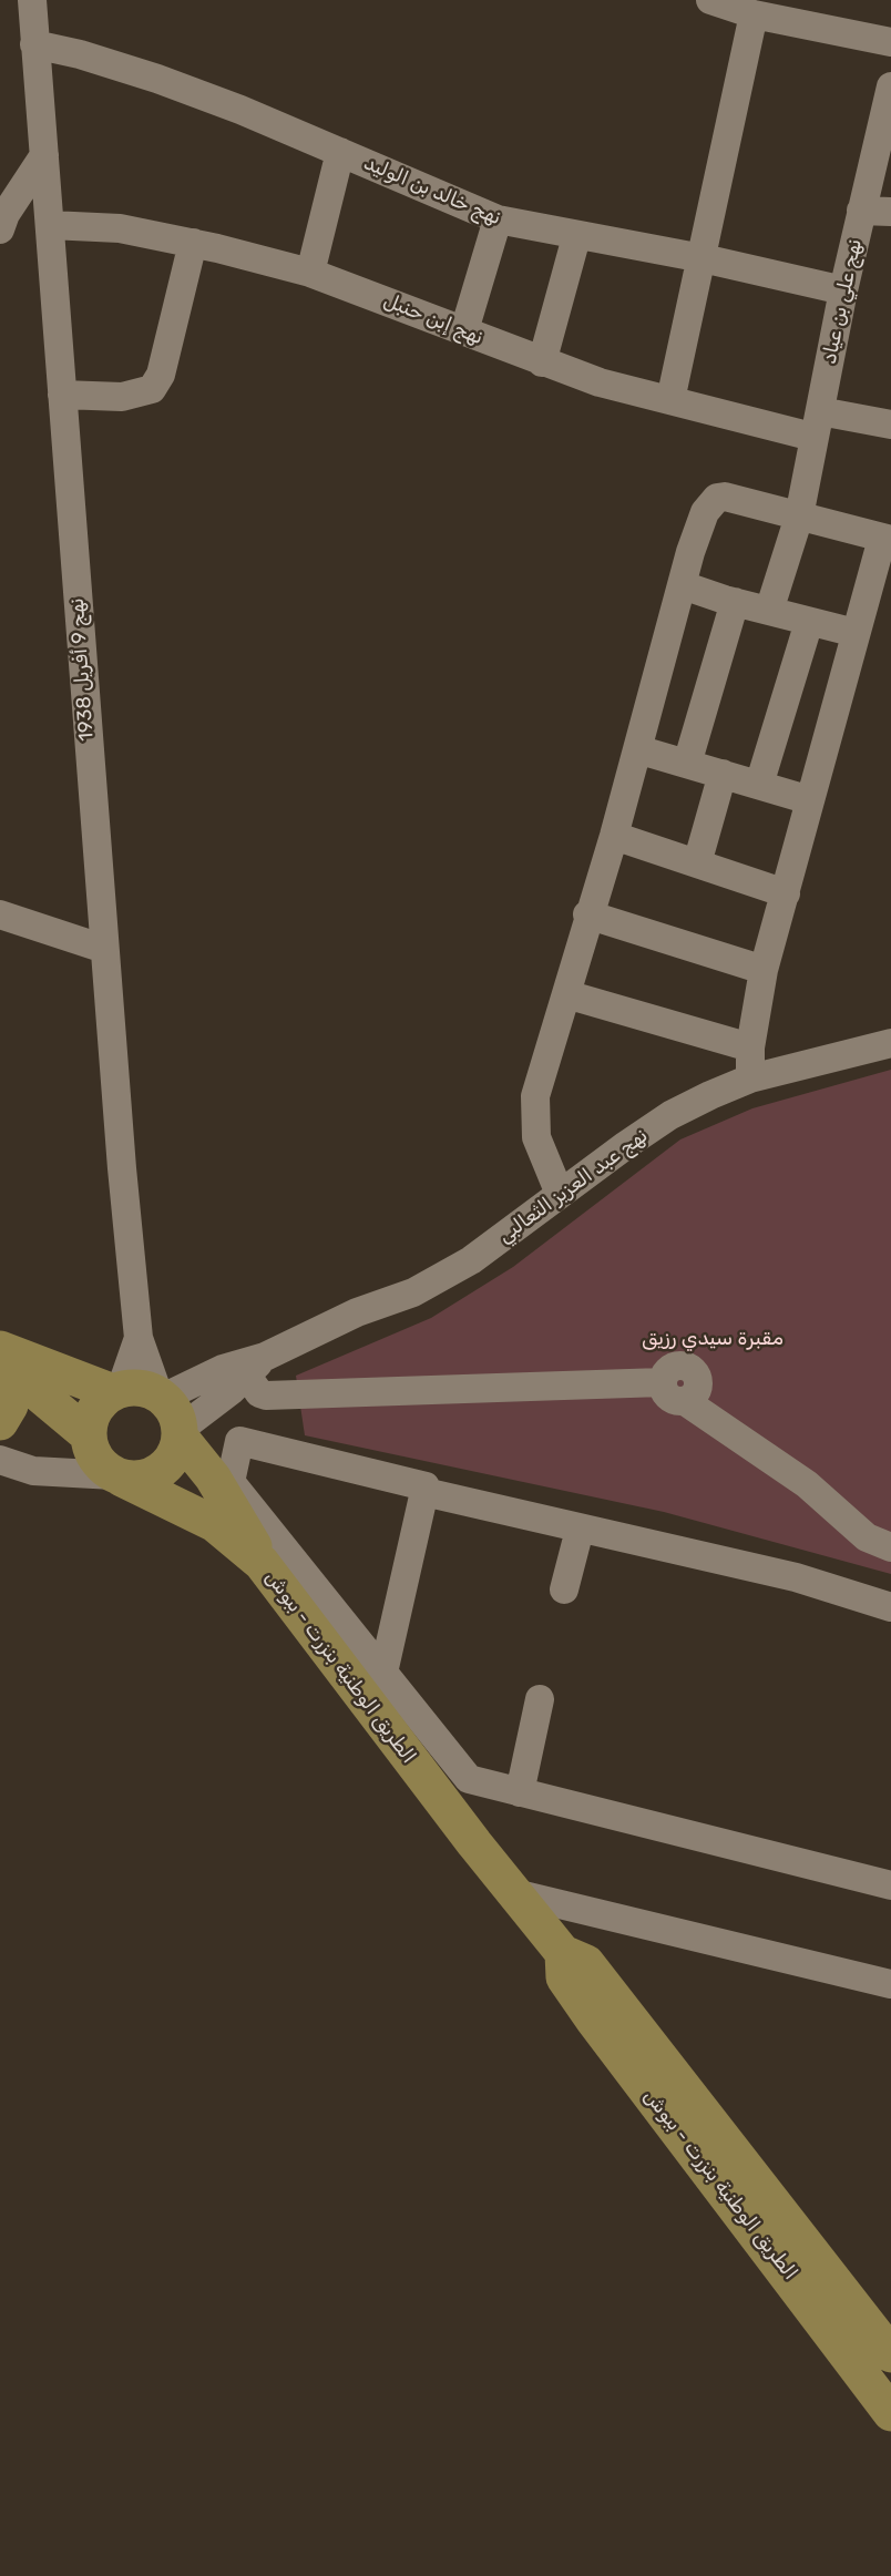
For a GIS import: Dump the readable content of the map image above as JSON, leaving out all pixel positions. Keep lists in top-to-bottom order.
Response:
{
  "streets": {
    "main road": ["الطريق الوطنية بنزرت - ببوش"],
    "street": [
      "نهج خالد بن الوليد",
      "نهج علي بن عياد",
      "نهج إبن حنبل",
      "نهج 9 أفريل 1938",
      "نهج عبد العزيز الثعالبي"
    ]
  },
  "crossings": [
    ["نهج خالد بن الوليد", "نهج علي بن عياد"],
    ["نهج خالد بن الوليد", "نهج 9 أفريل 1938"],
    ["نهج علي بن عياد", "نهج إبن حنبل"],
    ["نهج إبن حنبل", "نهج 9 أفريل 1938"]
  ],
  "parks": ["مقبرة سيدي رزيق"]
}
